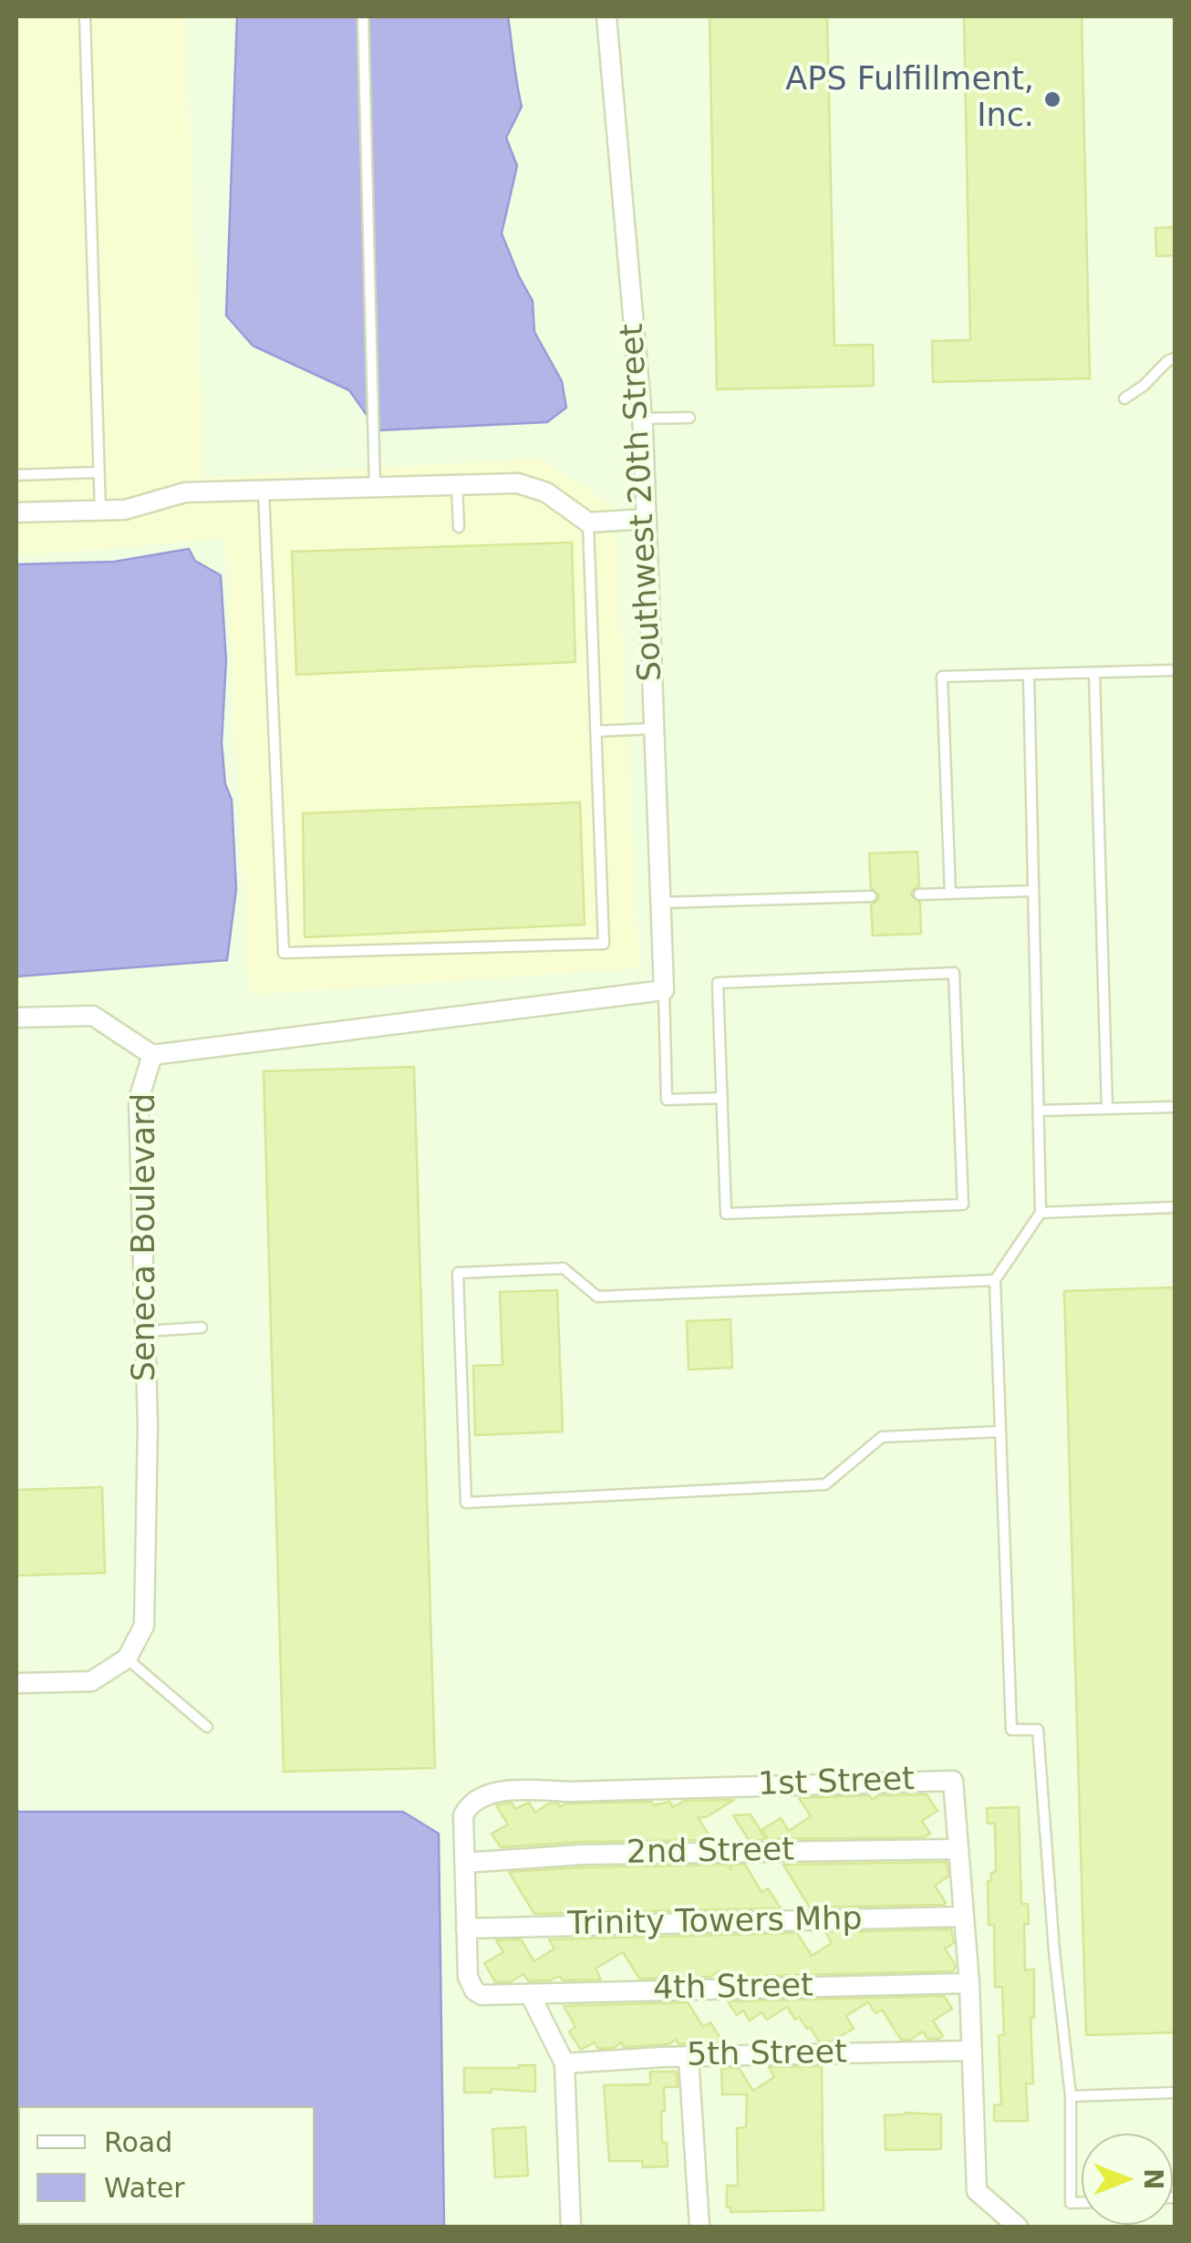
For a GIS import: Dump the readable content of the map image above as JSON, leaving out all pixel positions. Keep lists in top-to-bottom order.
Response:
{
  "streets": {
    "street": [
      "Southwest 20th Street",
      "Seneca Boulevard",
      "1st Street",
      "2nd Street",
      "Trinity Towers Mhp",
      "4th Street",
      "5th Street"
    ]
  },
  "crossings": [
    ["Southwest 20th Street", "Seneca Boulevard"],
    ["1st Street", "2nd Street"],
    ["1st Street", "Trinity Towers Mhp"],
    ["1st Street", "4th Street"],
    ["1st Street", "5th Street"]
  ],
  "places": ["APS Fulfillment, Inc."],
  "legend": ["Road", "Water"],
  "north": "right"
}
